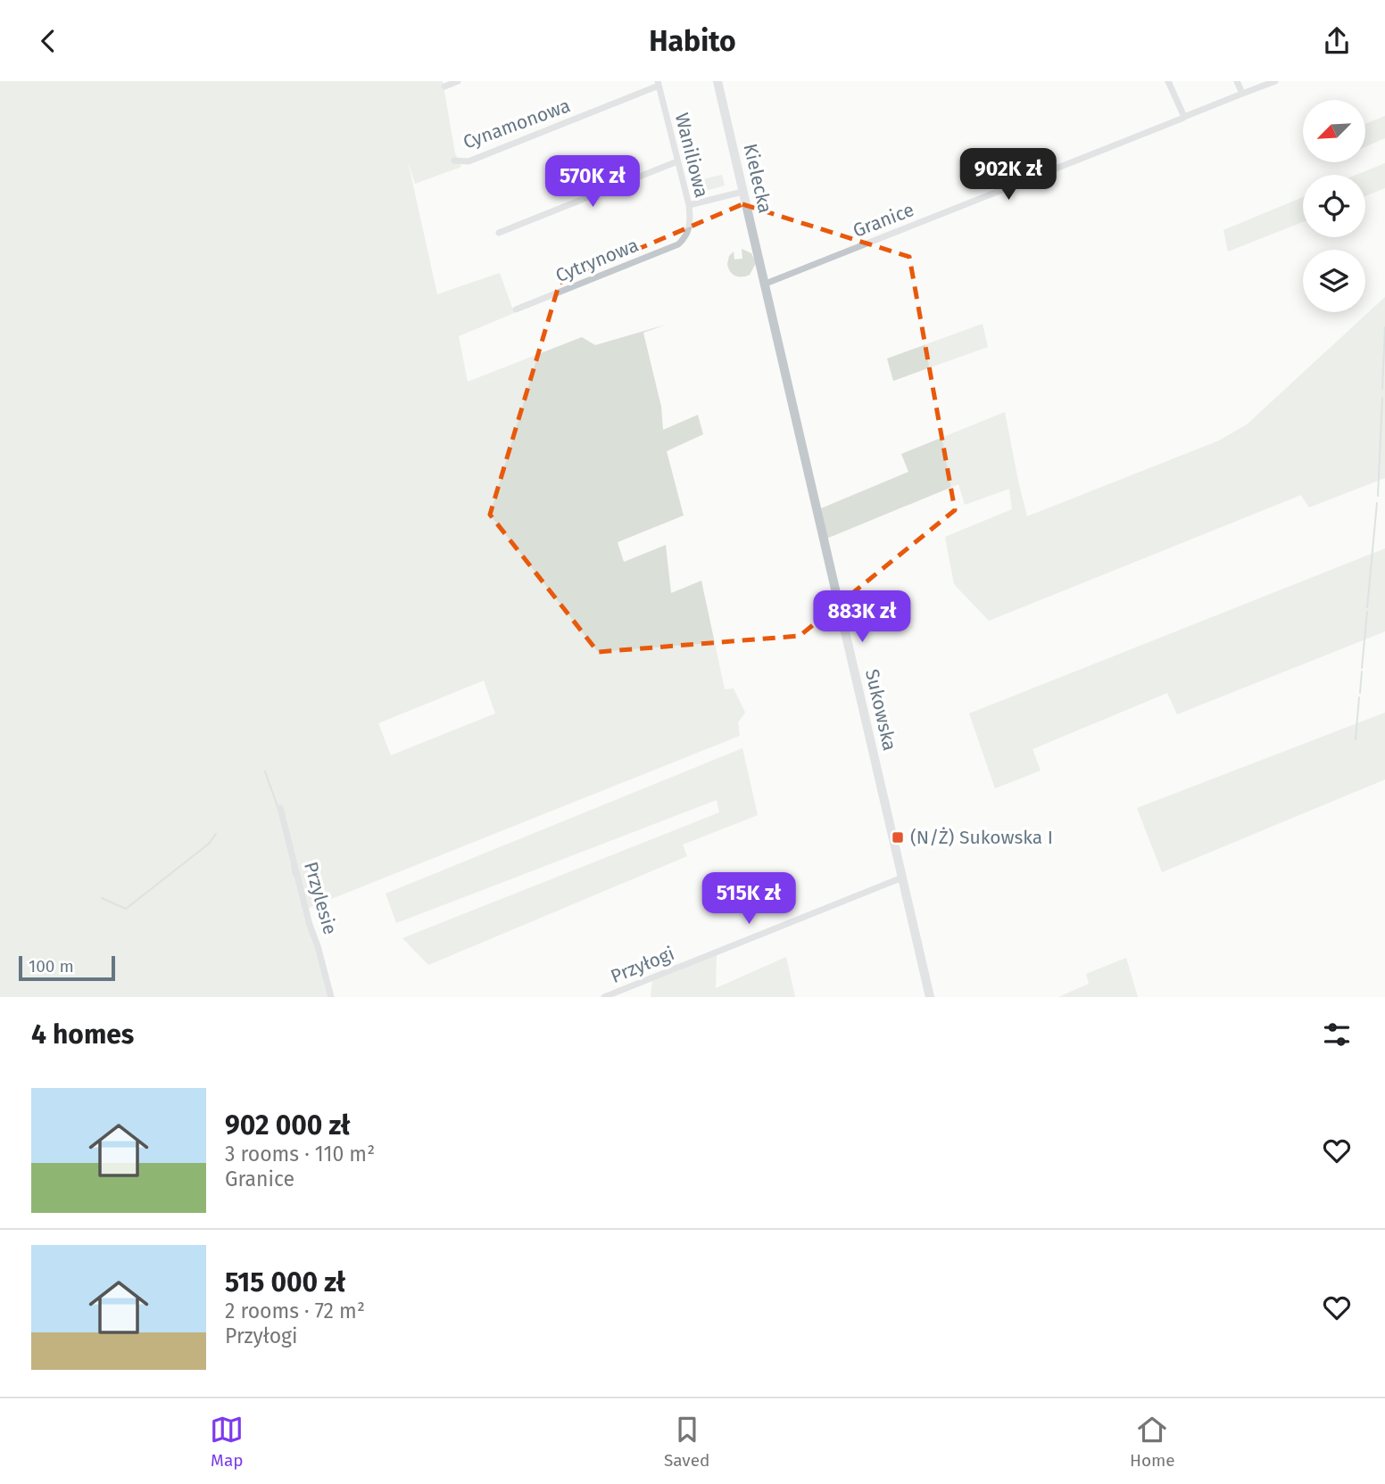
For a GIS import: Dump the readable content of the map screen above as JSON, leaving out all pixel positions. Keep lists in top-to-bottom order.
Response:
{
  "streets": {
    "street": [
      "Cynamonowa",
      "Waniliowa",
      "Kielecka",
      "Granice",
      "Cytrynowa",
      "Sukowska",
      "Przylesie",
      "Przyłogi"
    ]
  },
  "crossings": [
    ["Cynamonowa", "Waniliowa"],
    ["Waniliowa", "Cytrynowa"],
    ["Kielecka", "Granice"],
    ["Kielecka", "Sukowska"],
    ["Granice", "Sukowska"],
    ["Sukowska", "Przyłogi"]
  ],
  "places": {
    "transit": ["(N/Ż) Sukowska I"]
  },
  "scale_bar": "100 m",
  "north": "bottom left",
  "page": {
    "header": "Habito",
    "price": [
      "902K zł",
      "570K zł",
      "883K zł",
      "515K zł"
    ],
    "scale": "100 m",
    "heading": "4 homes",
    "list": [
      {
        "name": "902 000 zł",
        "note": "3 rooms · 110 m² · Granice"
      },
      {
        "name": "515 000 zł",
        "note": "2 rooms · 72 m² · Przyłogi"
      }
    ],
    "tabs": ["Map", "Saved", "Home"]
  }
}
